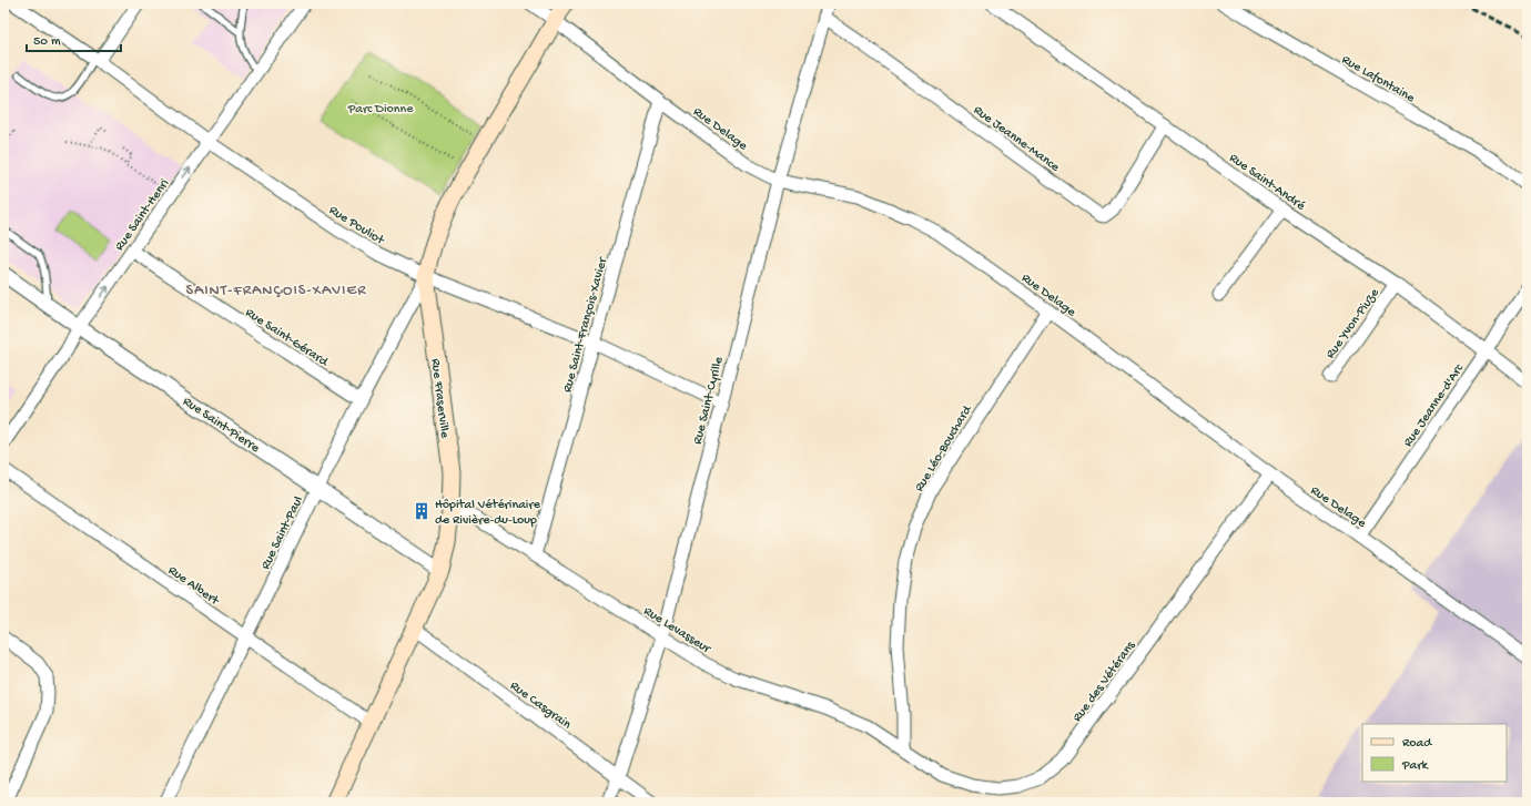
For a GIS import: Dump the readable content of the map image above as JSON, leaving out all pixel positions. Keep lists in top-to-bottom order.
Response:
{
  "streets": {
    "main road": ["Rue Fraserville"],
    "street": [
      "Rue Lafontaine",
      "Rue Delage",
      "Rue Jeanne-Mance",
      "Rue Saint-André",
      "Rue Saint-Henri",
      "Rue Pouliot",
      "Rue Yvon-Piuze",
      "Rue Saint-François-Xavier",
      "Rue Saint-Gérard",
      "Rue Saint-Cyrille",
      "Rue Jeanne-d'Arc",
      "Rue Saint-Pierre",
      "Rue Léo-Bouchard",
      "Rue Saint-Paul",
      "Rue Albert",
      "Rue Levasseur",
      "Rue des Vétérans",
      "Rue Casgrain"
    ]
  },
  "crossings": [
    ["Rue Delage", "Rue Saint-François-Xavier"],
    ["Rue Delage", "Rue Fraserville"],
    ["Rue Delage", "Rue Saint-Cyrille"],
    ["Rue Delage", "Rue Jeanne-d'Arc"],
    ["Rue Delage", "Rue Léo-Bouchard"],
    ["Rue Delage", "Rue des Vétérans"],
    ["Rue Jeanne-Mance", "Rue Saint-André"],
    ["Rue Jeanne-Mance", "Rue Saint-Cyrille"],
    ["Rue Saint-André", "Rue Yvon-Piuze"],
    ["Rue Saint-André", "Rue Jeanne-d'Arc"],
    ["Rue Saint-Henri", "Rue Pouliot"],
    ["Rue Saint-Henri", "Rue Saint-Gérard"],
    ["Rue Saint-Henri", "Rue Saint-Pierre"],
    ["Rue Pouliot", "Rue Saint-François-Xavier"],
    ["Rue Pouliot", "Rue Fraserville"],
    ["Rue Pouliot", "Rue Saint-Cyrille"],
    ["Rue Pouliot", "Rue Saint-Paul"],
    ["Rue Saint-François-Xavier", "Rue Levasseur"],
    ["Rue Saint-Gérard", "Rue Saint-Paul"],
    ["Rue Fraserville", "Rue Saint-Pierre"],
    ["Rue Fraserville", "Rue Saint-Paul"],
    ["Rue Fraserville", "Rue Albert"],
    ["Rue Fraserville", "Rue Levasseur"],
    ["Rue Fraserville", "Rue Casgrain"],
    ["Rue Saint-Cyrille", "Rue Levasseur"],
    ["Rue Saint-Cyrille", "Rue Casgrain"],
    ["Rue Saint-Pierre", "Rue Saint-Paul"],
    ["Rue Léo-Bouchard", "Rue Levasseur"],
    ["Rue Léo-Bouchard", "Rue des Vétérans"],
    ["Rue Saint-Paul", "Rue Albert"],
    ["Rue Levasseur", "Rue des Vétérans"]
  ],
  "districts": ["SAINT-FRANÇOIS-XAVIER"],
  "parks": ["Parc Dionne"],
  "places": {
    "building": ["Hôpital Vétérinaire de Rivière-du-Loup"]
  },
  "legend": ["Road", "Park"],
  "scale_bar": "50 m"
}
